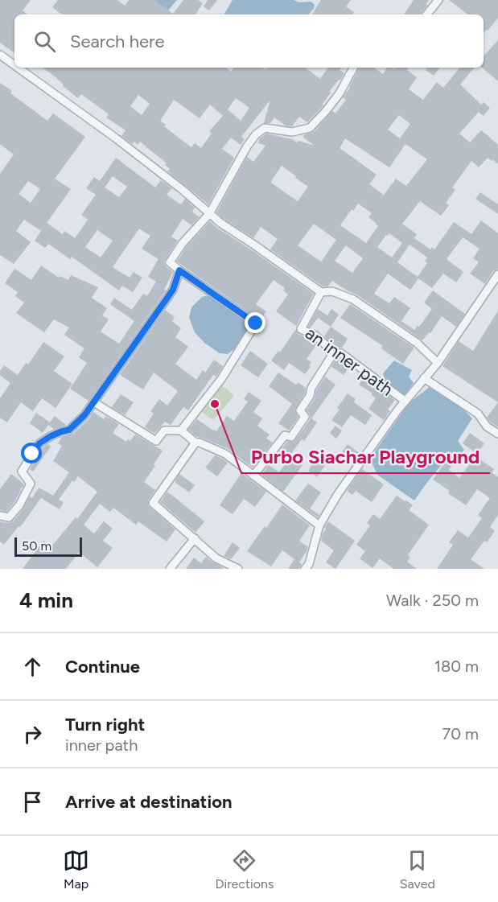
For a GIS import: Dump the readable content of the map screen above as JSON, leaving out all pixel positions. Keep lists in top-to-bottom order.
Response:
{
  "streets": {
    "street": ["an inner path"]
  },
  "places": ["Purbo Siachar Playground"],
  "scale_bar": "50 m",
  "page": {
    "search": "Search here",
    "scale": "50 m",
    "heading": ["4 min", "Walk · 250 m"],
    "list": [
      ["Continue", "180 m"],
      ["Turn right", "inner path", "70 m"],
      "Arrive at destination"
    ],
    "nav": ["Map", "Directions", "Saved"]
  }
}
